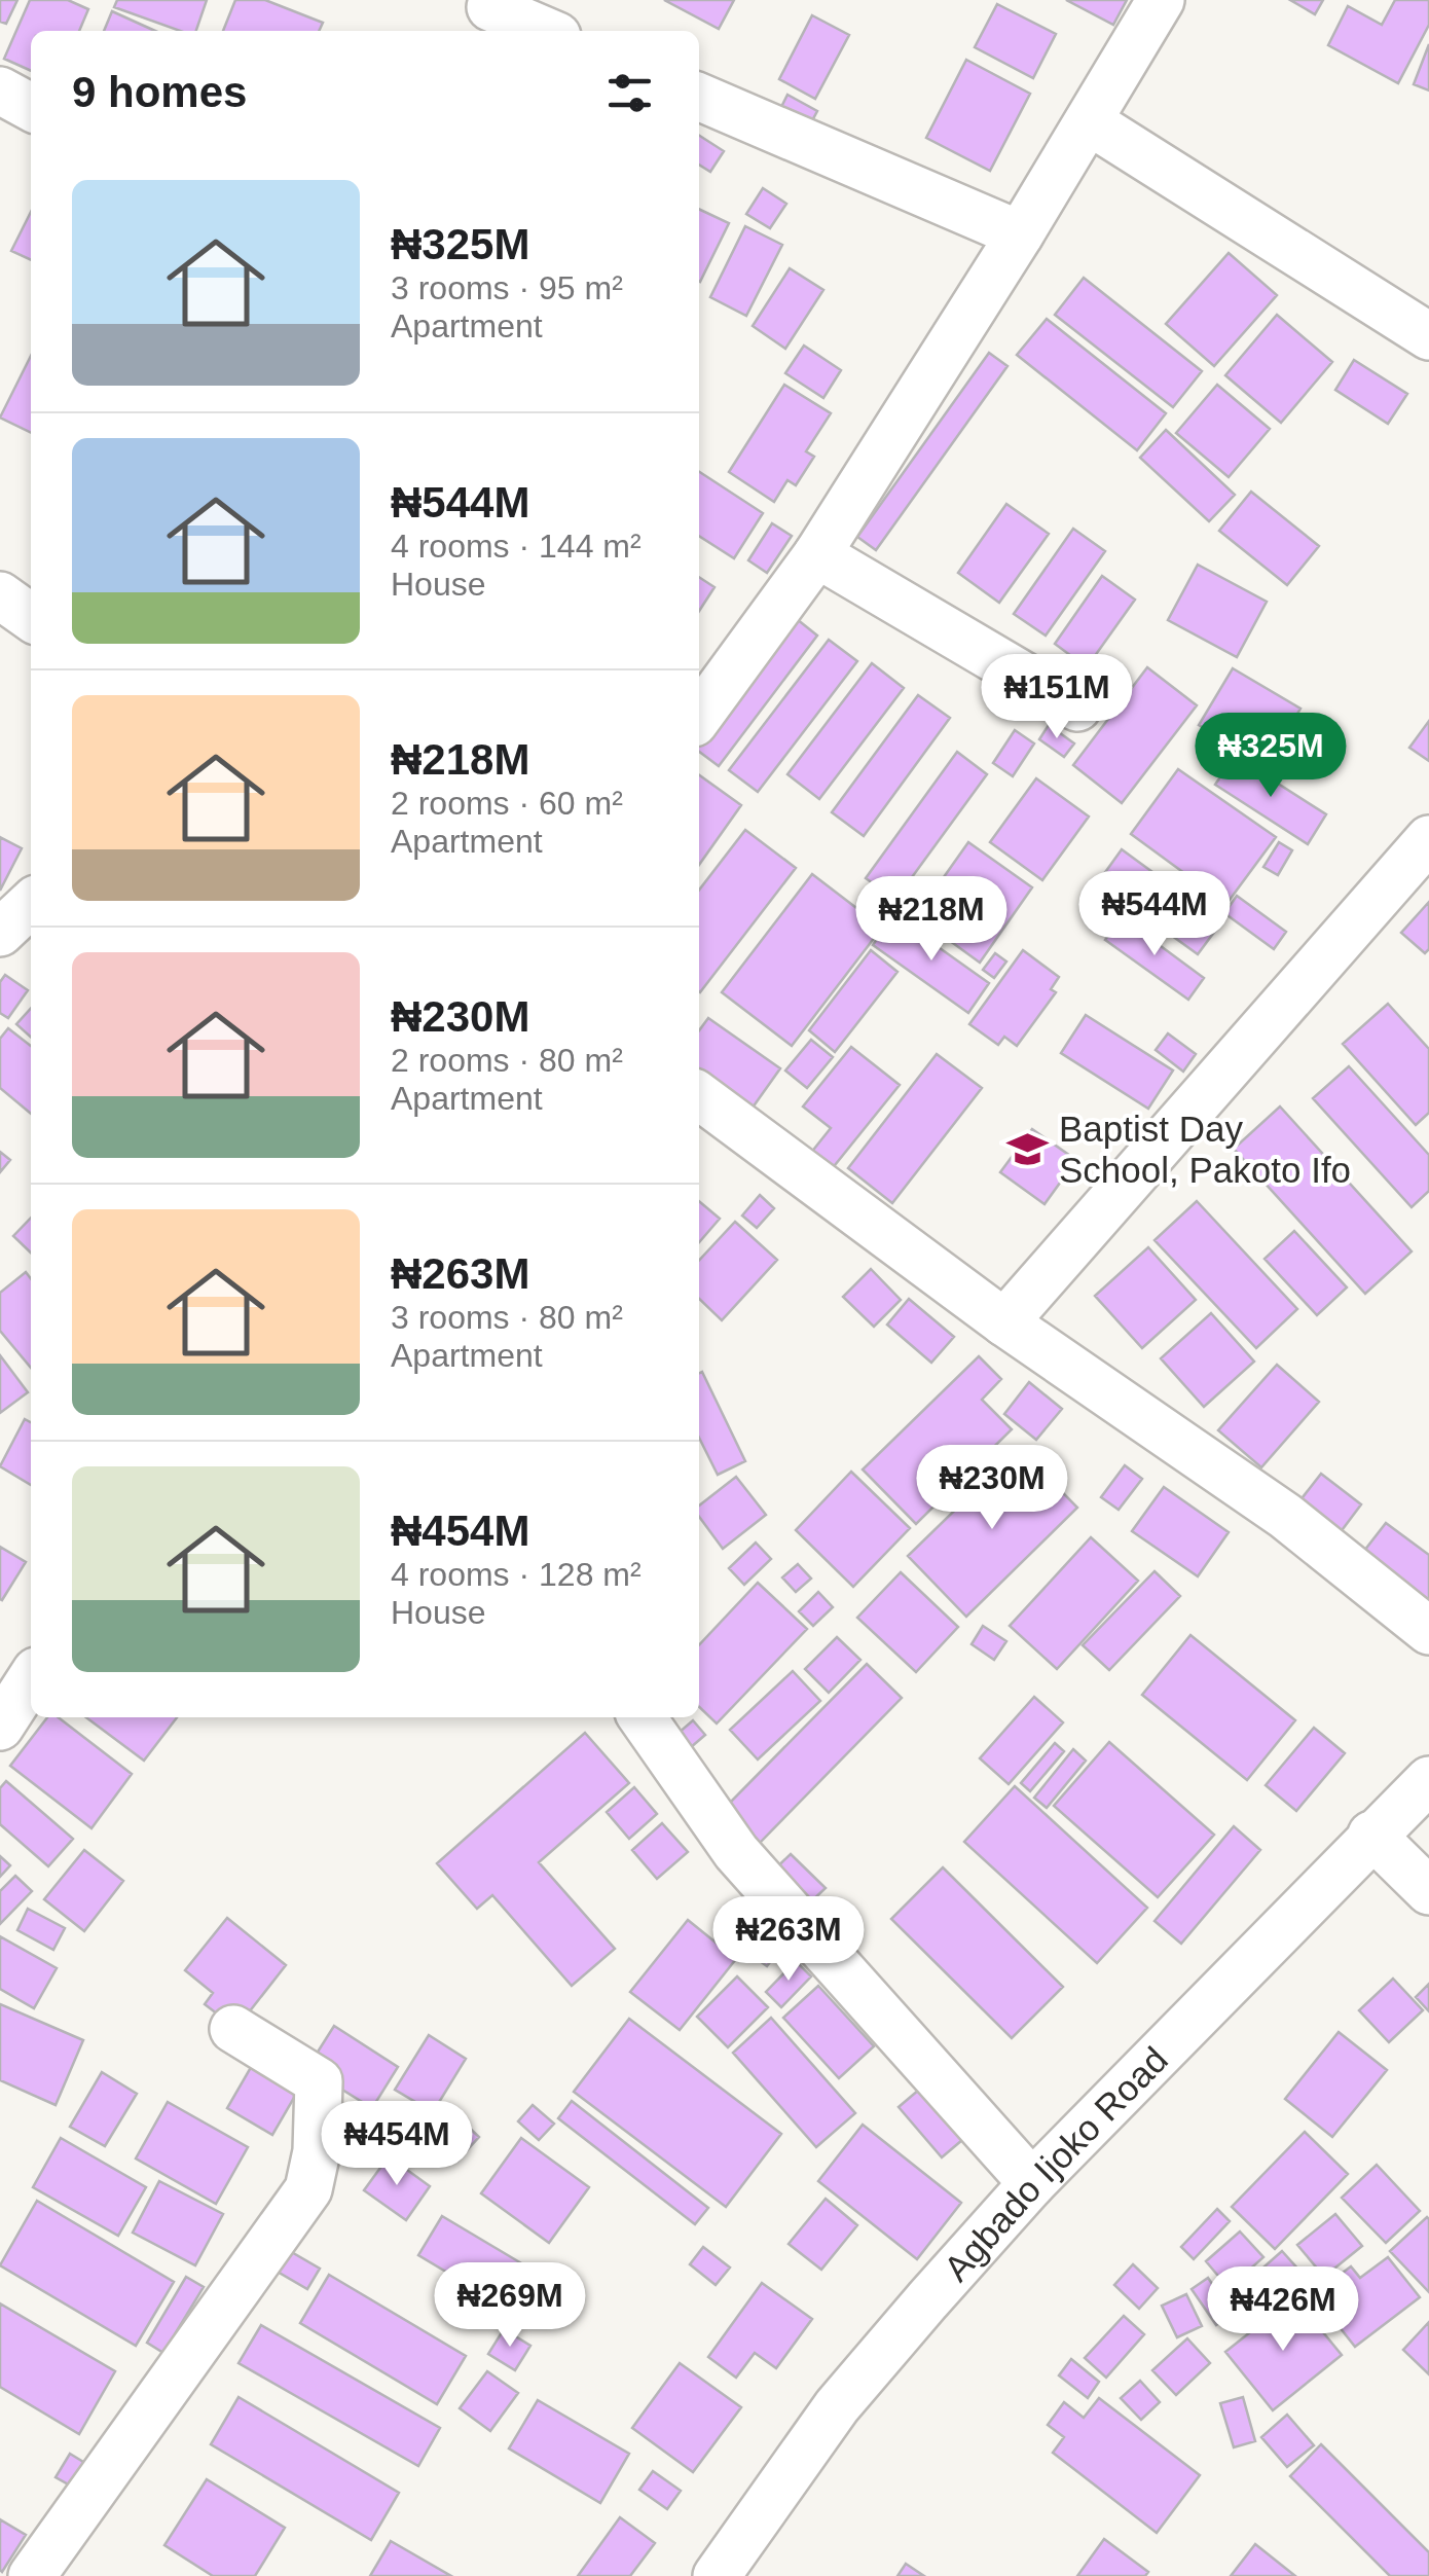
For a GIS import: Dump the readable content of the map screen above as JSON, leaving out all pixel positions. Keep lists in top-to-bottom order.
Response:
{
  "streets": {
    "street": ["Agbado Ijoko Road"]
  },
  "places": {
    "school or university": ["Baptist Day School, Pakoto Ifo"]
  },
  "page": {
    "heading": "9 homes",
    "list": [
      {
        "name": "₦325M",
        "note": "3 rooms · 95 m² · Apartment"
      },
      {
        "name": "₦544M",
        "note": "4 rooms · 144 m² · House"
      },
      {
        "name": "₦218M",
        "note": "2 rooms · 60 m² · Apartment"
      },
      {
        "name": "₦230M",
        "note": "2 rooms · 80 m² · Apartment"
      },
      {
        "name": "₦263M",
        "note": "3 rooms · 80 m² · Apartment"
      },
      {
        "name": "₦454M",
        "note": "4 rooms · 128 m² · House"
      }
    ],
    "price": [
      "₦151M",
      "₦325M",
      "₦544M",
      "₦218M",
      "₦230M",
      "₦263M",
      "₦454M",
      "₦269M",
      "₦426M"
    ]
  }
}
